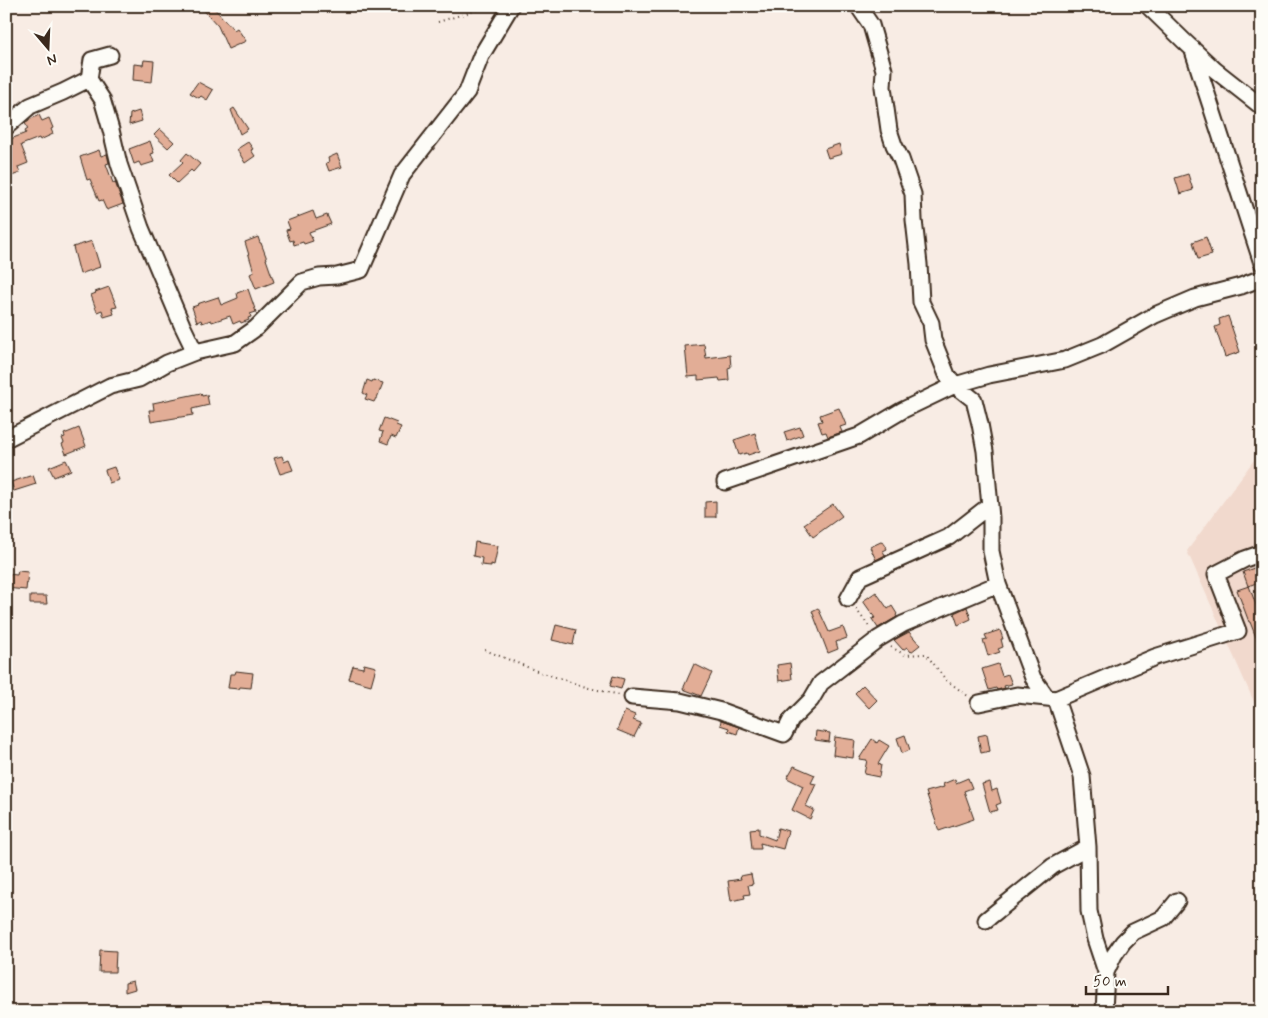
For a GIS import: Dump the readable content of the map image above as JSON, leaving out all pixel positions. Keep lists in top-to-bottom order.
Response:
{
  "scale_bar": "50 m",
  "north": "bottom"
}
